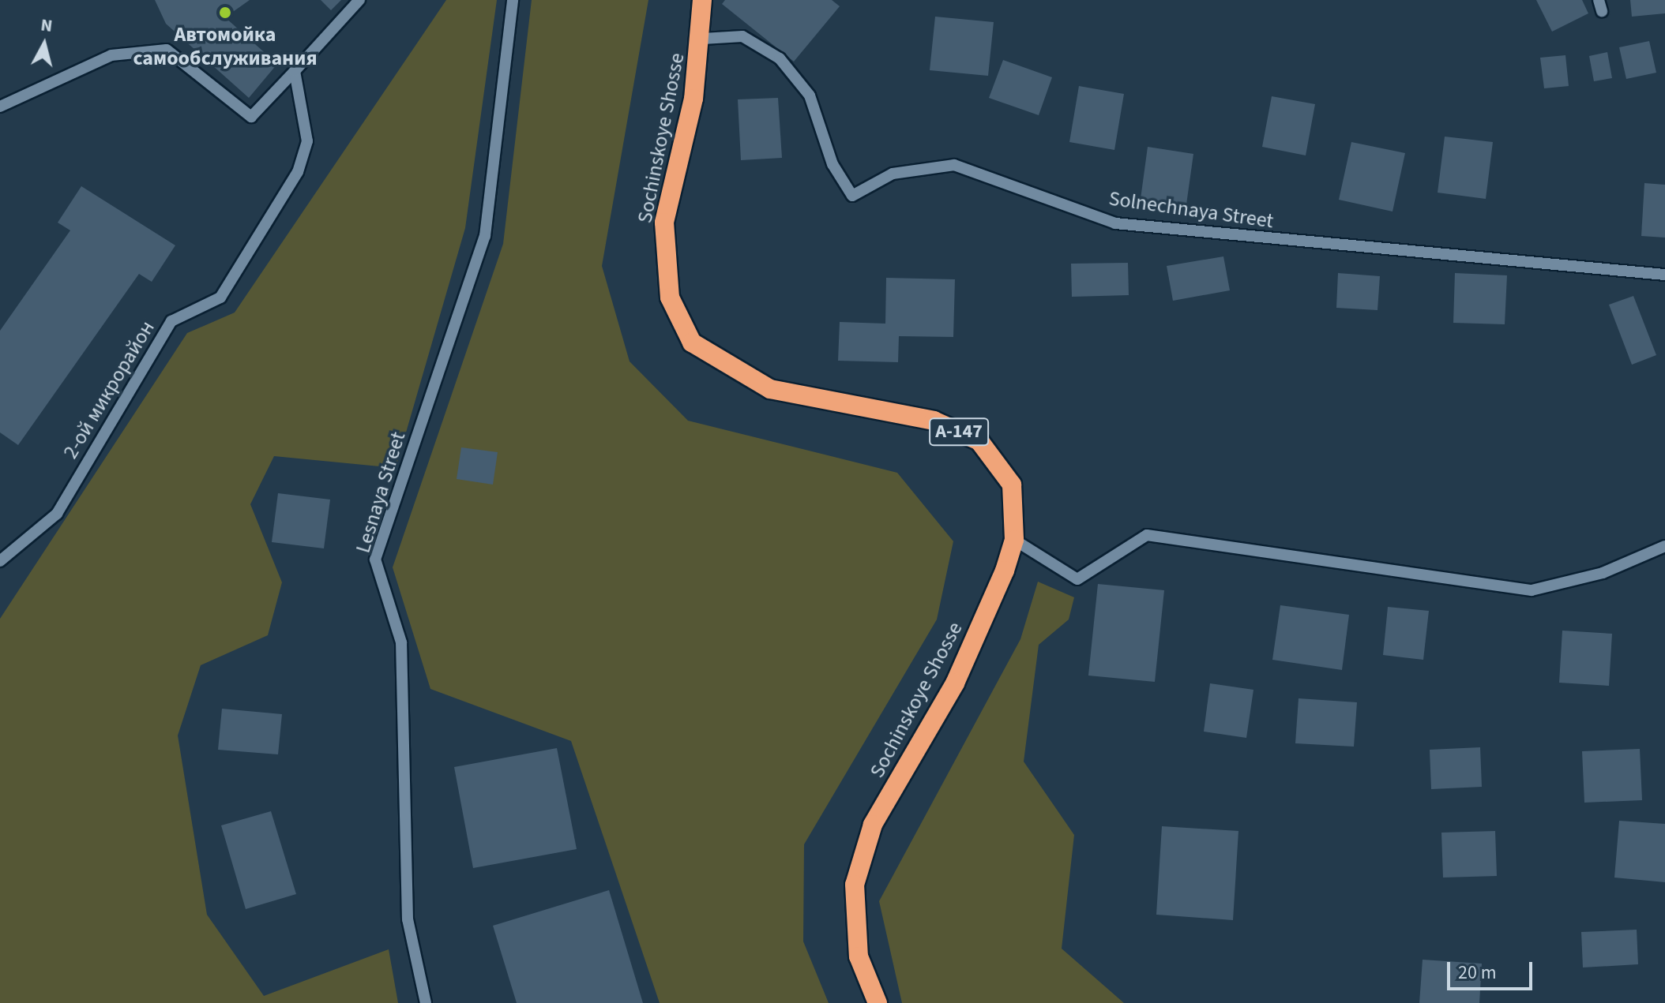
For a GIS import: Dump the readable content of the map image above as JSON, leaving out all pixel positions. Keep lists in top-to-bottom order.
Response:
{
  "streets": {
    "highway": ["Sochinskoye Shosse", "А-147"],
    "street": ["Solnechnaya Street", "2-ой микрорайон", "Lesnaya Street"]
  },
  "crossings": [
    ["Sochinskoye Shosse", "Solnechnaya Street"]
  ],
  "places": ["Автомойка самообслуживания"],
  "scale_bar": "20 m",
  "north": "top"
}
